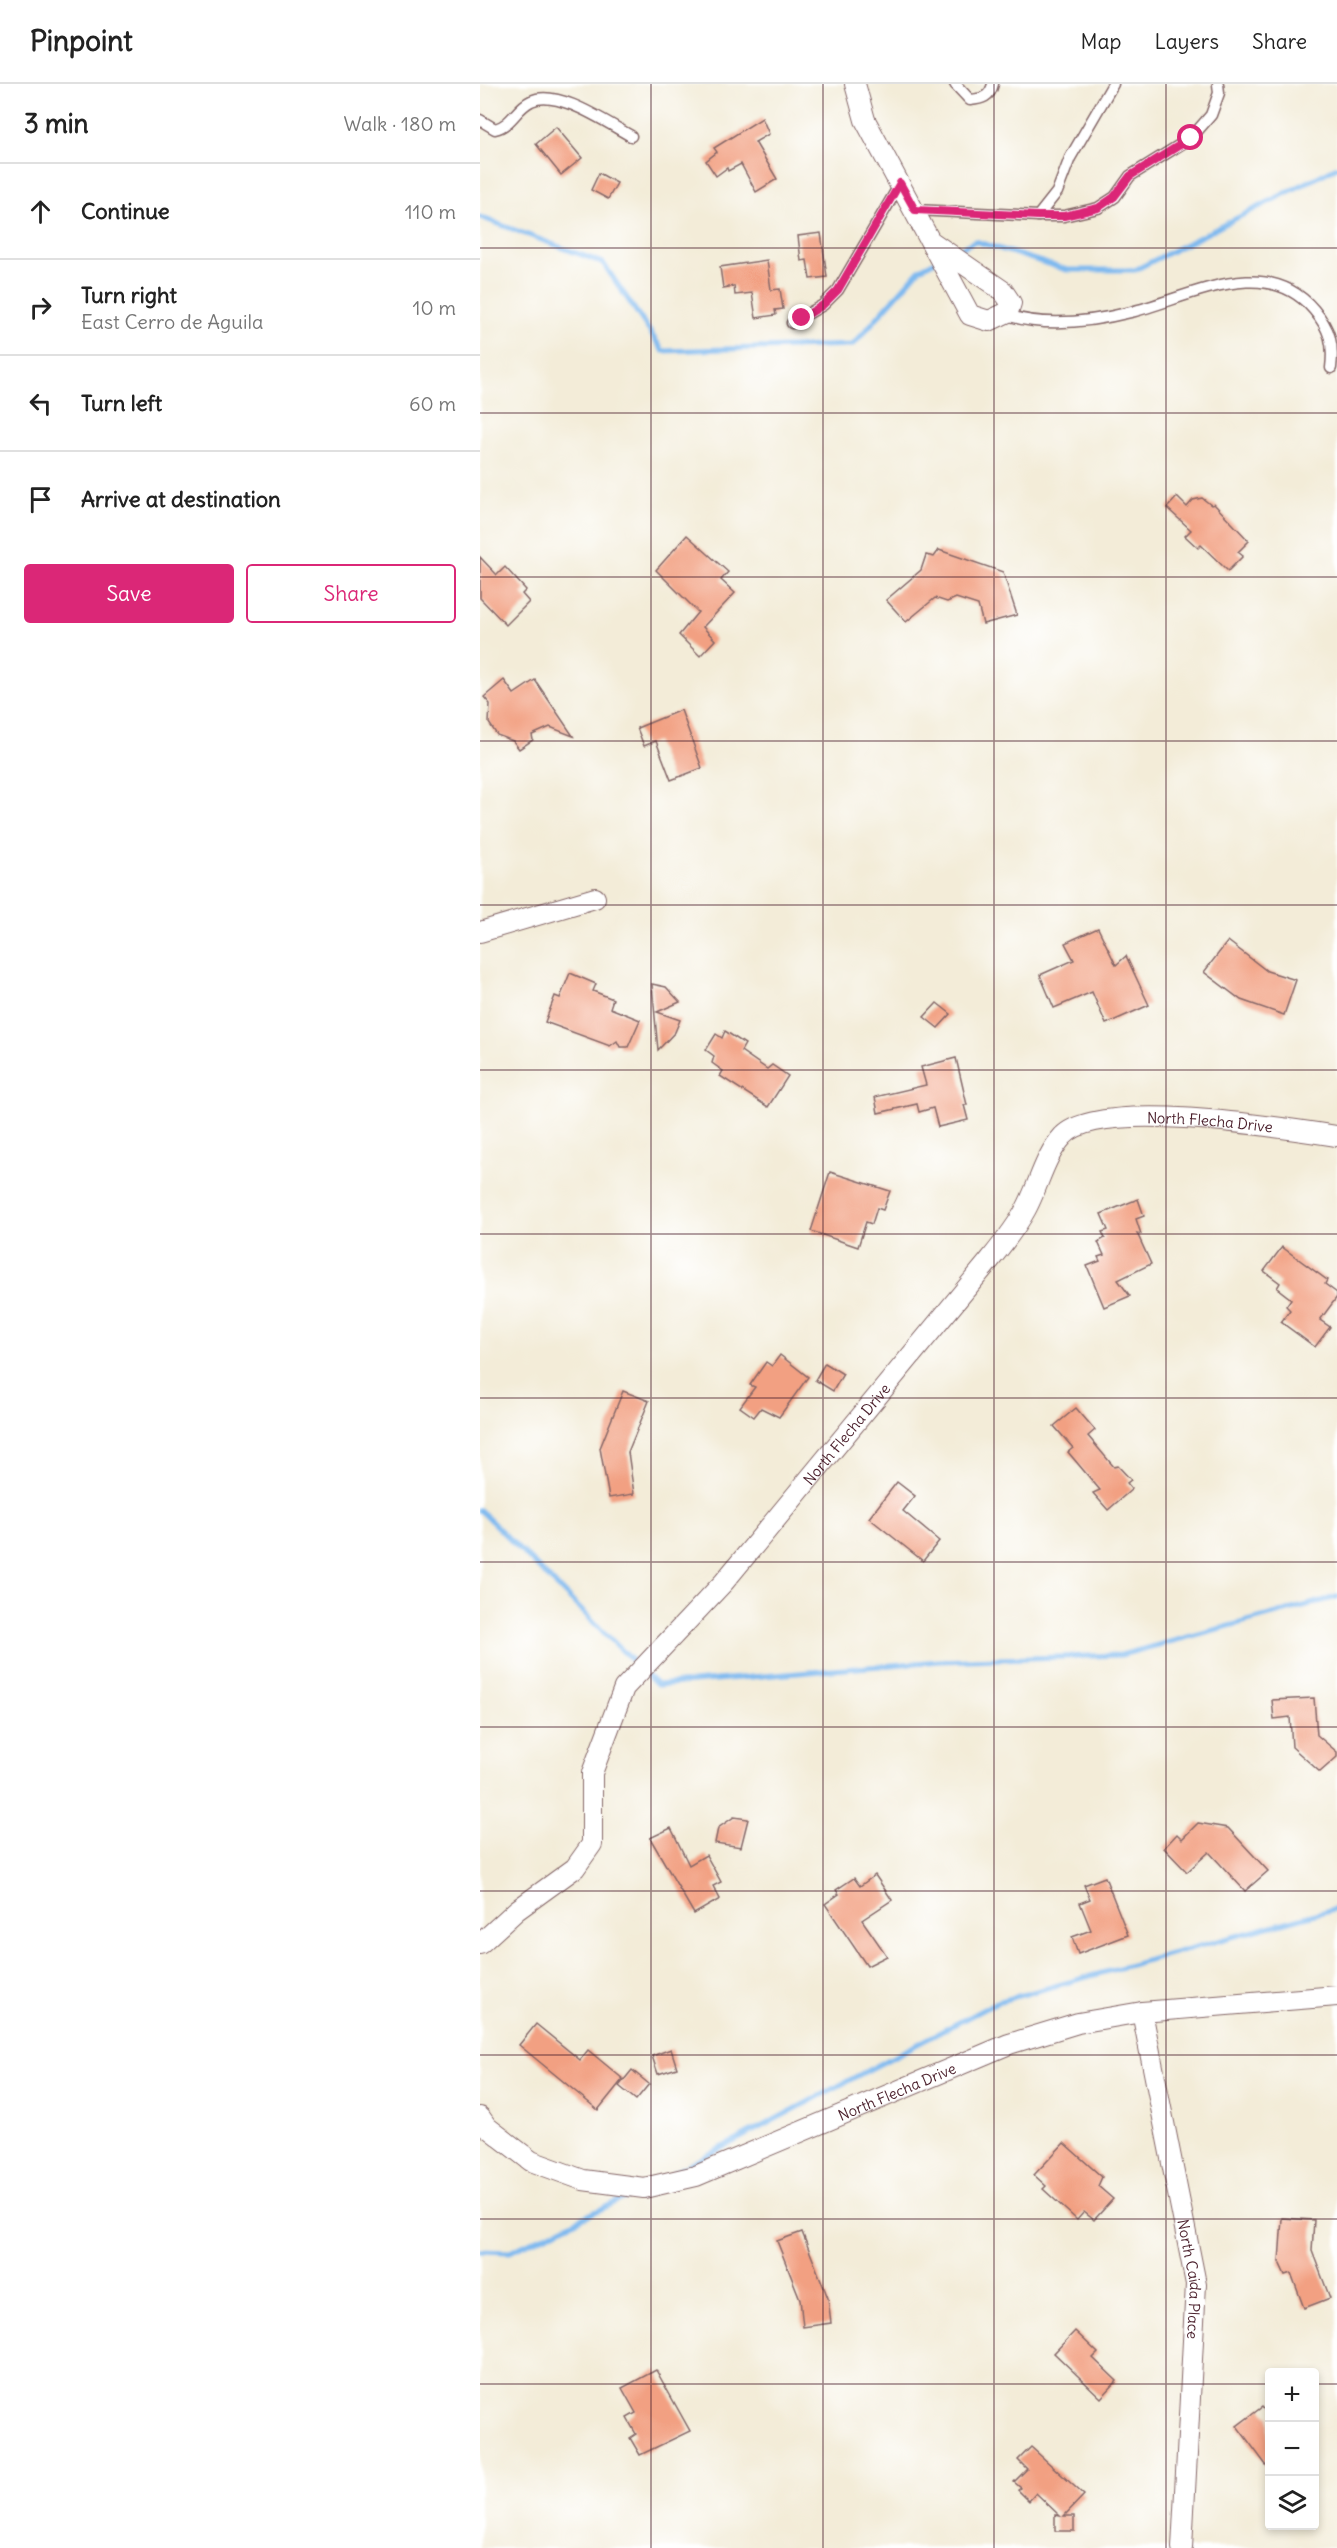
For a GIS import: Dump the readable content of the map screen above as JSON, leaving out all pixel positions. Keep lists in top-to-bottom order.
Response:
{
  "streets": {
    "street": ["North Flecha Drive", "North Caida Place"]
  },
  "crossings": [
    ["North Flecha Drive", "North Caida Place"]
  ],
  "page": {
    "header": "Pinpoint",
    "nav": ["Map", "Layers", "Share"],
    "heading": ["3 min", "Walk · 180 m"],
    "list": [
      ["Continue", "110 m"],
      ["Turn right", "East Cerro de Aguila", "10 m"],
      ["Turn left", "60 m"],
      "Arrive at destination"
    ],
    "buttons": ["Save", "Share"],
    "map_buttons": ["+", "−"]
  }
}
